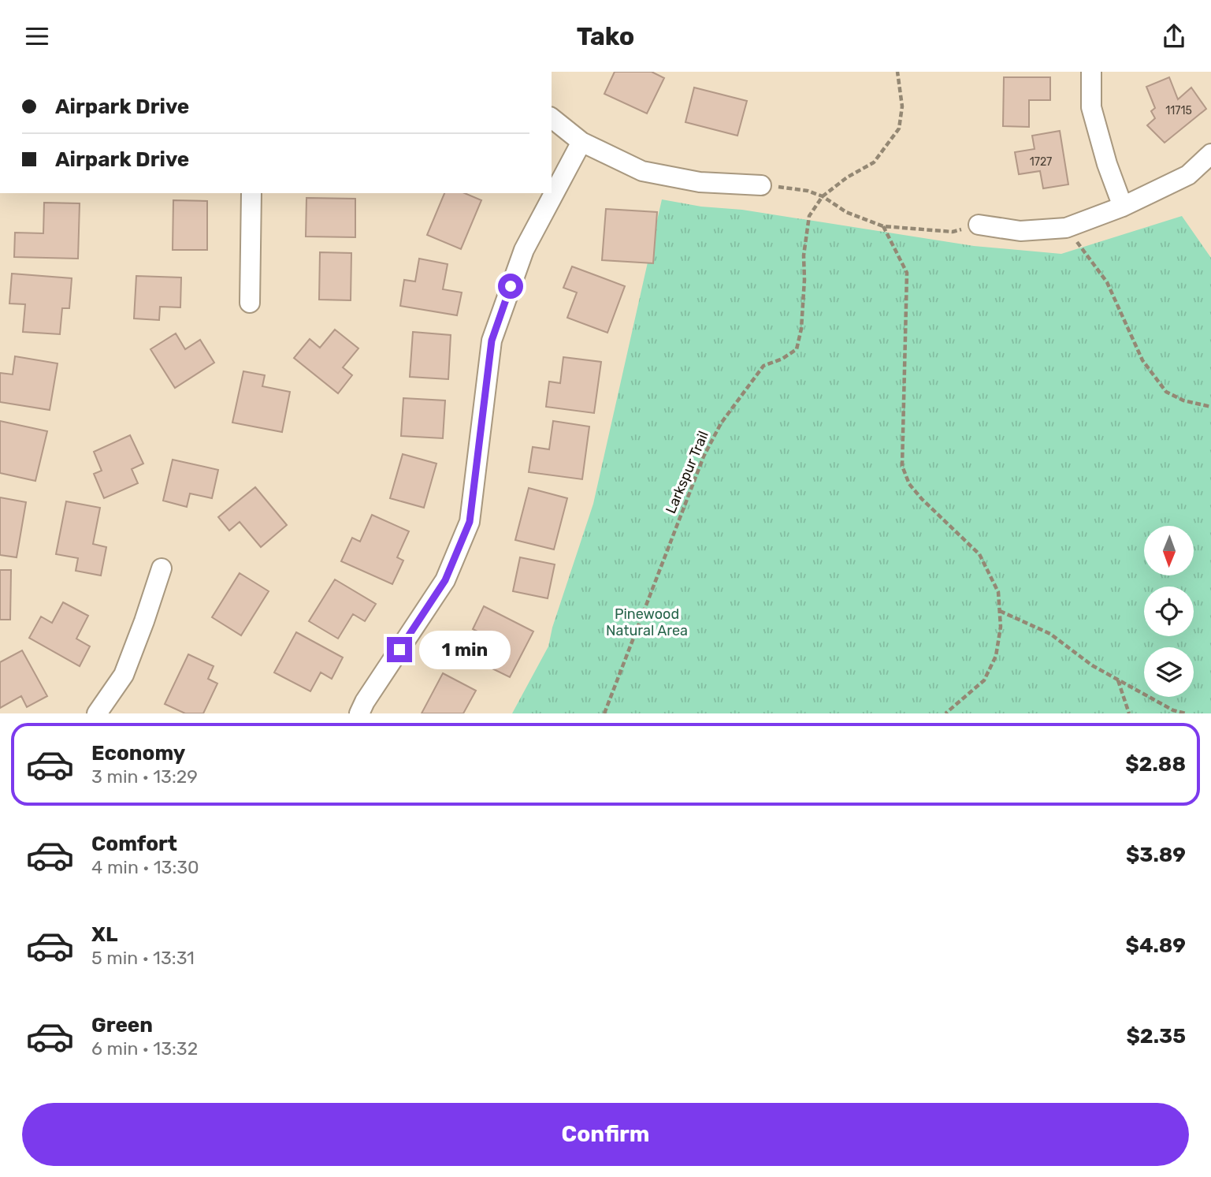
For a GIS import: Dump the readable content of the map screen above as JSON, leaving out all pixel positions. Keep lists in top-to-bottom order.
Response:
{
  "streets": {
    "path": ["Larkspur Trail"]
  },
  "parks": ["Pinewood Natural Area"],
  "house_numbers": ["11715", "1727"],
  "north": "bottom",
  "page": {
    "header": "Tako",
    "banner": ["Airpark Drive", "Airpark Drive"],
    "bubble": "1 min",
    "list": [
      {
        "name": "Economy",
        "note": "3 min · 13:29",
        "value": "$2.88"
      },
      {
        "name": "Comfort",
        "note": "4 min · 13:30",
        "value": "$3.89"
      },
      {
        "name": "XL",
        "note": "5 min · 13:31",
        "value": "$4.89"
      },
      {
        "name": "Green",
        "note": "6 min · 13:32",
        "value": "$2.35"
      }
    ],
    "buttons": "Confirm"
  }
}
